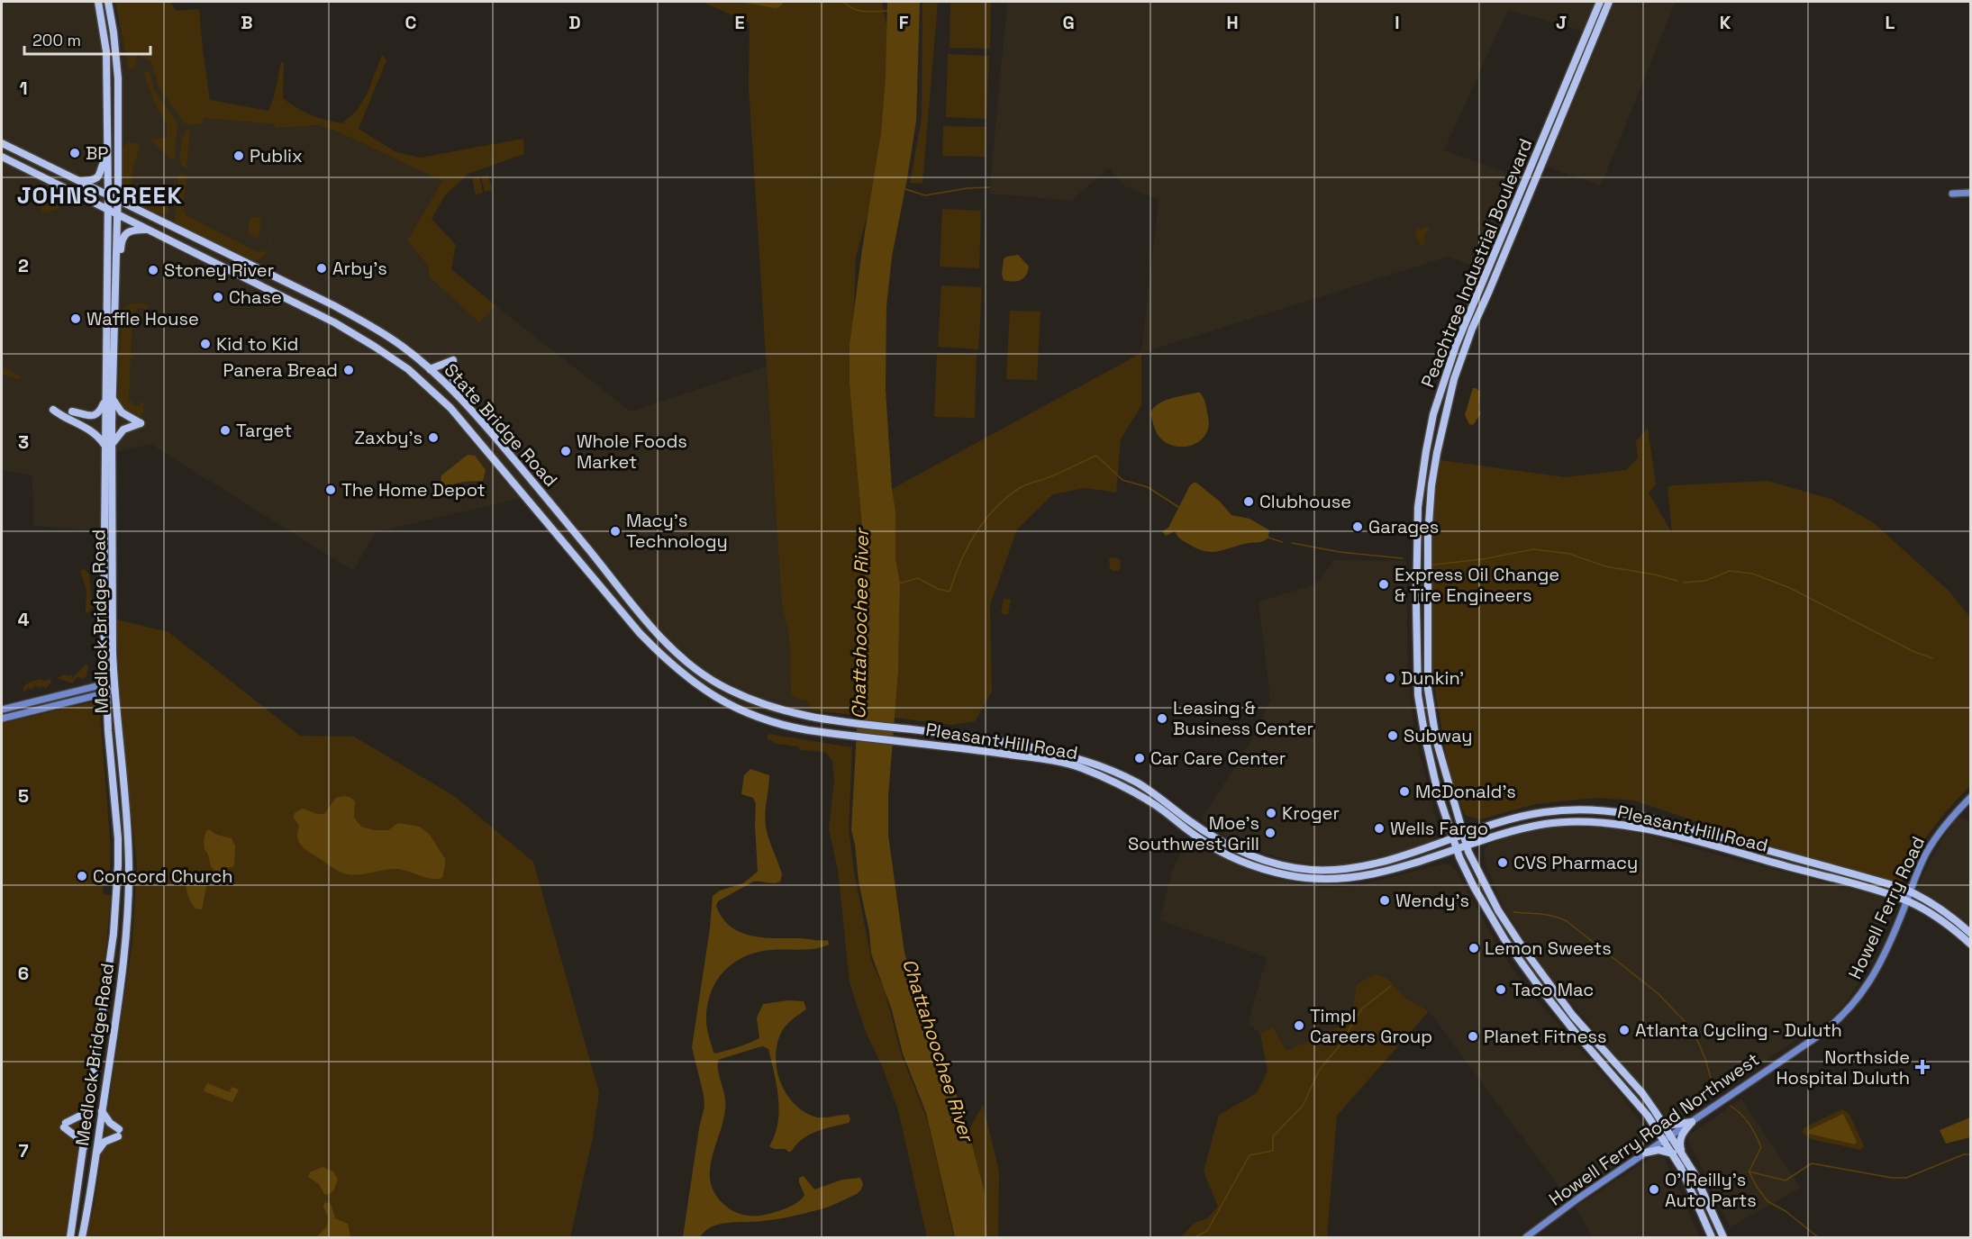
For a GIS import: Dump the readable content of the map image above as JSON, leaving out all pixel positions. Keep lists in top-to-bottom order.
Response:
{
  "streets": {
    "highway": [
      "Peachtree Industrial Boulevard",
      "State Bridge Road",
      "Medlock Bridge Road",
      "Pleasant Hill Road"
    ],
    "street": ["Howell Ferry Road", "Howell Ferry Road Northwest"]
  },
  "crossings": [
    ["Peachtree Industrial Boulevard", "Pleasant Hill Road"],
    ["Peachtree Industrial Boulevard", "Howell Ferry Road Northwest"],
    ["State Bridge Road", "Medlock Bridge Road"],
    ["State Bridge Road", "Pleasant Hill Road"],
    ["Pleasant Hill Road", "Howell Ferry Road"],
    ["Howell Ferry Road", "Howell Ferry Road Northwest"]
  ],
  "districts": ["JOHNS CREEK"],
  "water": ["Chattahoochee River"],
  "places": {
    "other": [
      "BP",
      "Publix",
      "Arby's",
      "Stoney River",
      "Chase",
      "Waffle House",
      "Kid to Kid",
      "Panera Bread",
      "Target",
      "Zaxby's",
      "Whole Foods Market",
      "The Home Depot",
      "Clubhouse",
      "Garages",
      "Macy's Technology",
      "Express Oil Change & Tire Engineers",
      "Dunkin'",
      "Leasing & Business Center",
      "Subway",
      "Car Care Center",
      "McDonald's",
      "Kroger",
      "Wells Fargo",
      "Moe's Southwest Grill",
      "CVS Pharmacy",
      "Concord Church",
      "Wendy's",
      "Lemon Sweets",
      "Taco Mac",
      "Timpl Careers Group",
      "Atlanta Cycling - Duluth",
      "Planet Fitness",
      "O' Reilly's Auto Parts"
    ],
    "health": ["Northside Hospital Duluth"]
  },
  "scale_bar": "200 m",
  "grid": {
    "columns": [
      "B",
      "C",
      "D",
      "E",
      "F",
      "G",
      "H",
      "I",
      "J",
      "K",
      "L"
    ],
    "rows": [
      "1",
      "2",
      "3",
      "4",
      "5",
      "6",
      "7"
    ]
  }
}
